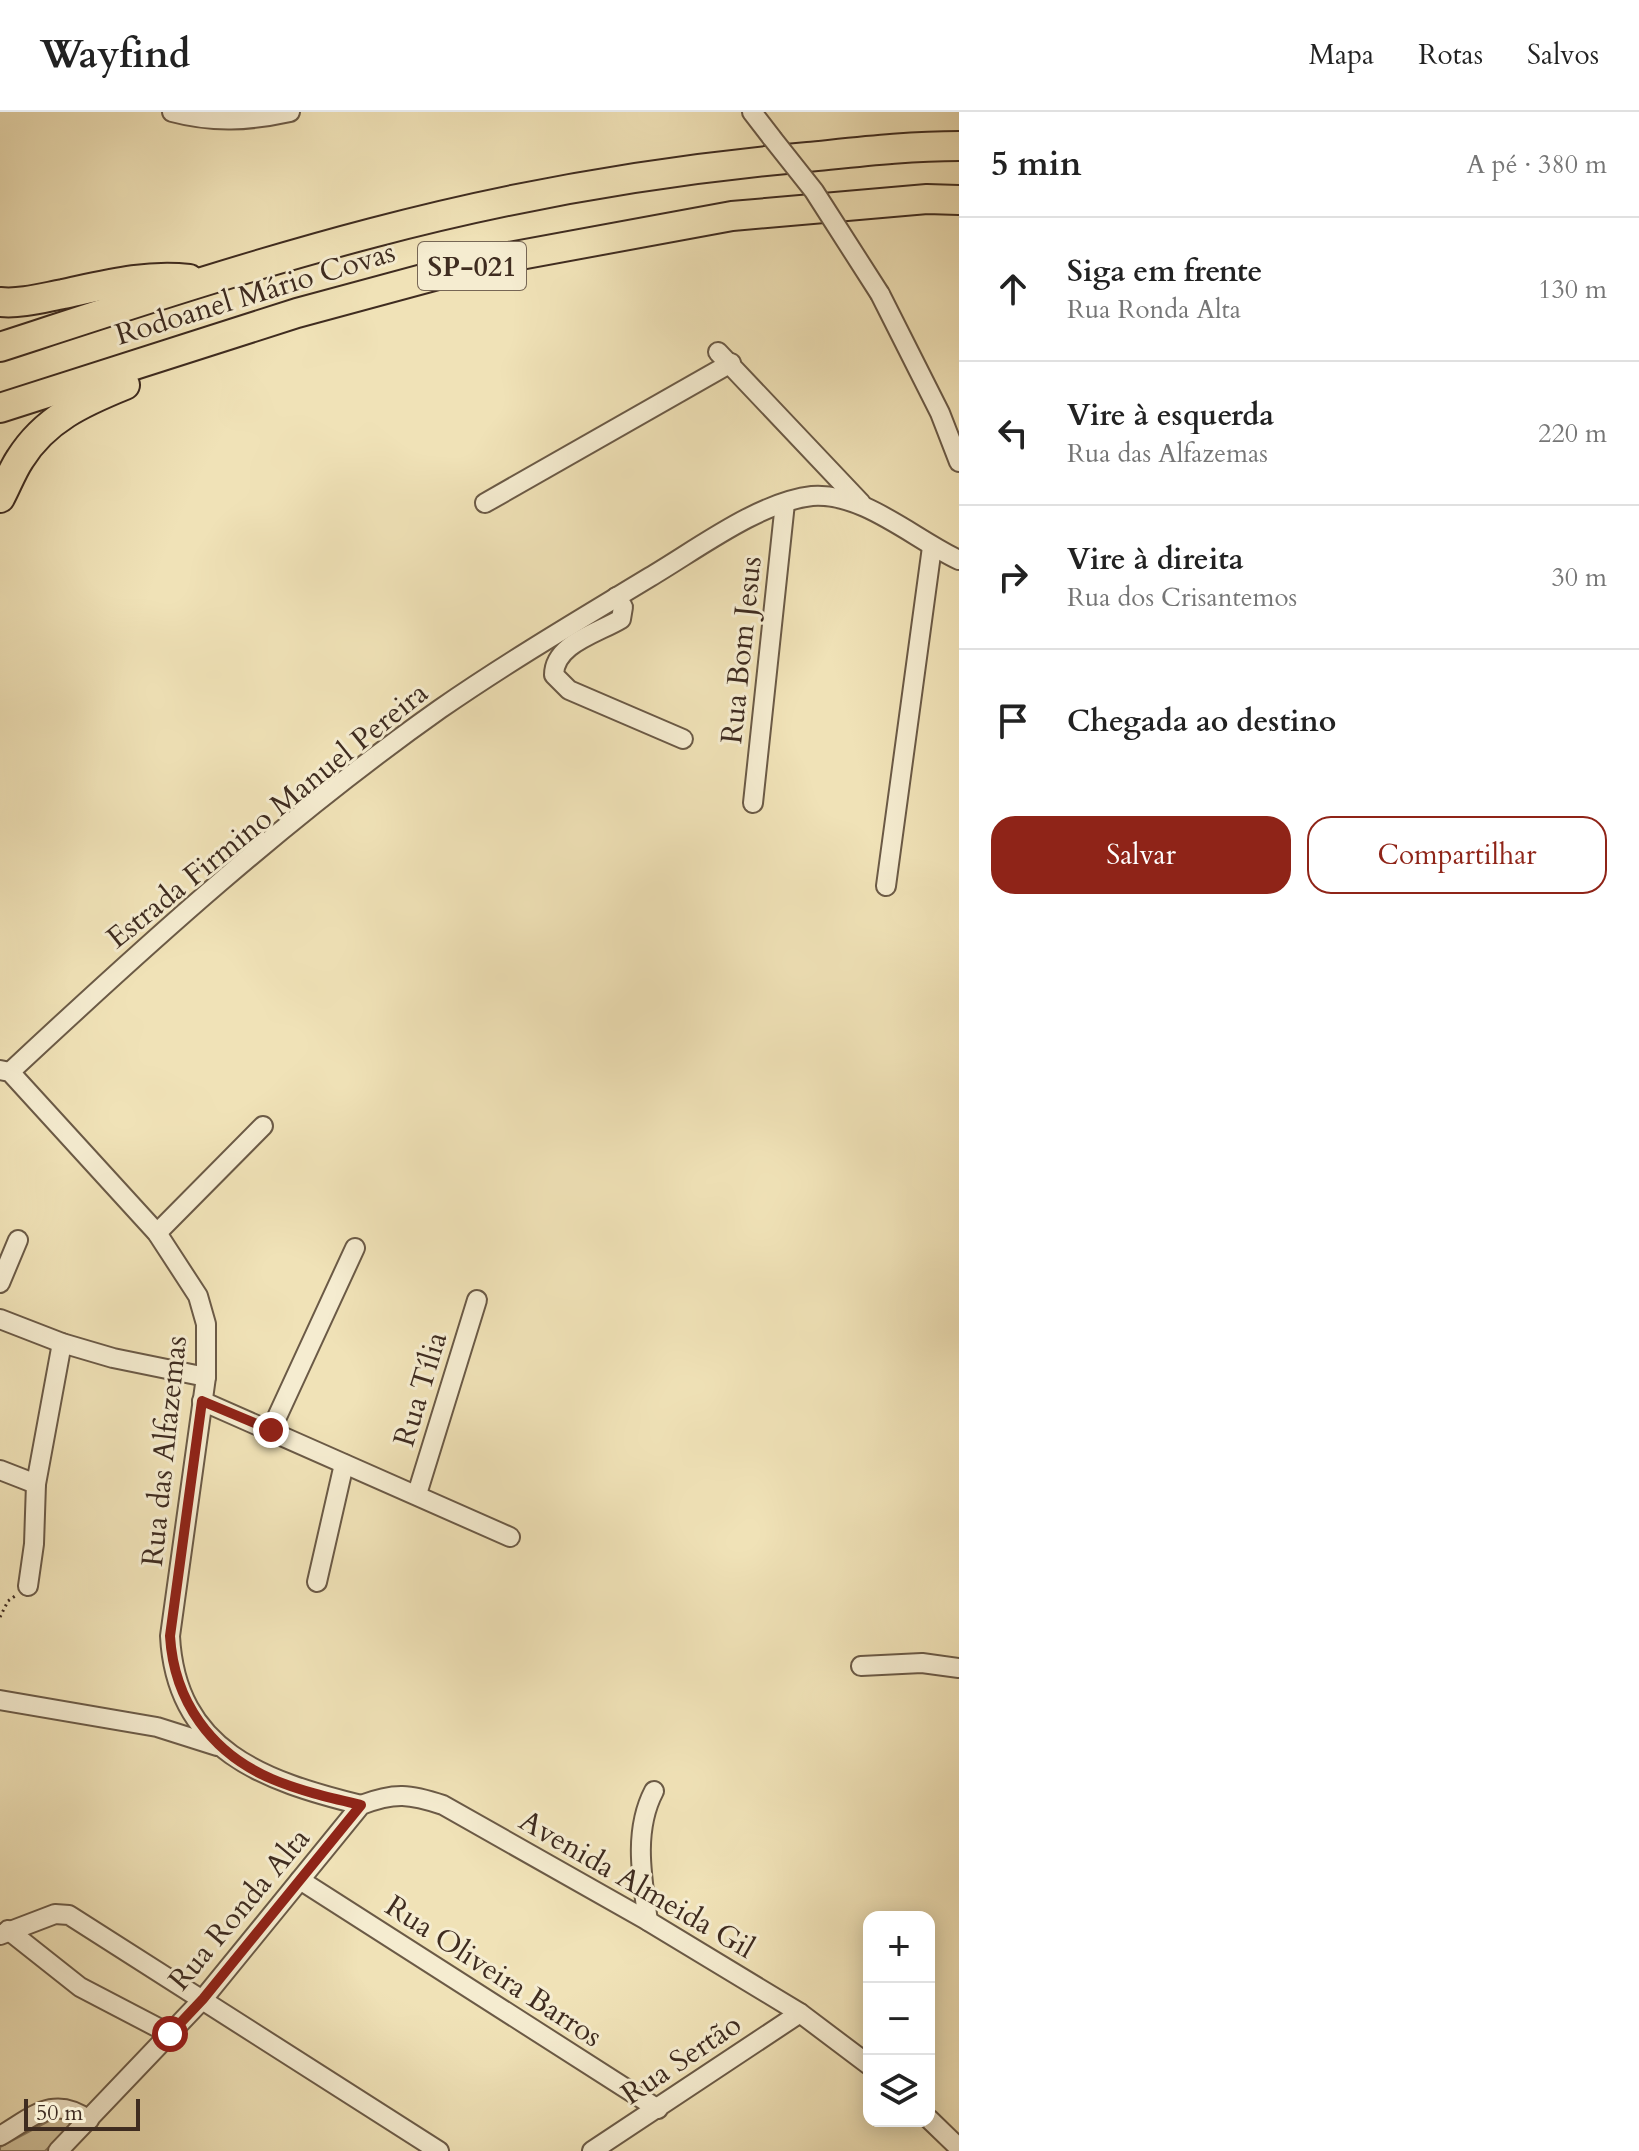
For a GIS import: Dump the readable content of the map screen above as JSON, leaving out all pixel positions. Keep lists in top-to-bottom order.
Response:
{
  "streets": {
    "highway": ["SP-021", "Rodoanel Mário Covas"],
    "street": [
      "Rua Bom Jesus",
      "Estrada Firmino Manuel Pereira",
      "Rua Tília",
      "Rua das Alfazemas",
      "Avenida Almeida Gil",
      "Rua Ronda Alta",
      "Rua Oliveira Barros",
      "Rua Sertão"
    ]
  },
  "crossings": [
    ["Rua Bom Jesus", "Estrada Firmino Manuel Pereira"],
    ["Estrada Firmino Manuel Pereira", "Rua das Alfazemas"],
    ["Rua das Alfazemas", "Avenida Almeida Gil"],
    ["Rua das Alfazemas", "Rua Ronda Alta"],
    ["Avenida Almeida Gil", "Rua Ronda Alta"],
    ["Avenida Almeida Gil", "Rua Sertão"],
    ["Rua Ronda Alta", "Rua Oliveira Barros"],
    ["Rua Oliveira Barros", "Rua Sertão"]
  ],
  "scale_bar": "50 m",
  "page": {
    "header": "Wayfind",
    "nav": ["Mapa", "Rotas", "Salvos"],
    "heading": ["5 min", "A pé · 380 m"],
    "list": [
      ["Siga em frente", "Rua Ronda Alta", "130 m"],
      ["Vire à esquerda", "Rua das Alfazemas", "220 m"],
      ["Vire à direita", "Rua dos Crisantemos", "30 m"],
      "Chegada ao destino"
    ],
    "buttons": ["Salvar", "Compartilhar"],
    "map_buttons": ["+", "−"],
    "scale": "50 m"
  }
}
